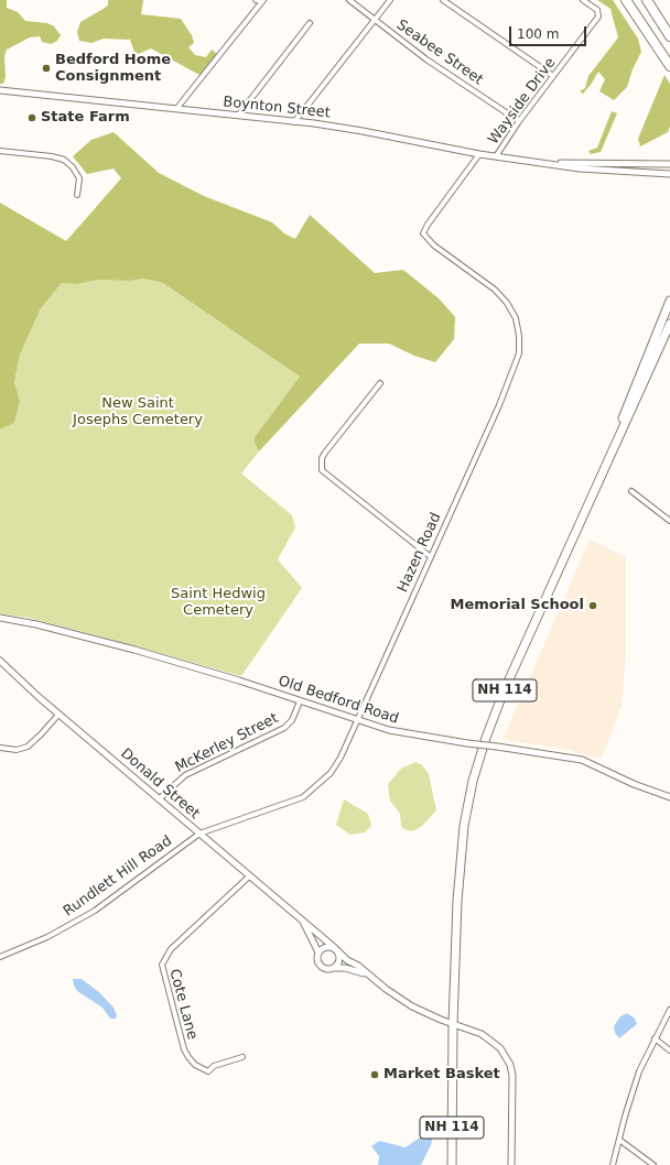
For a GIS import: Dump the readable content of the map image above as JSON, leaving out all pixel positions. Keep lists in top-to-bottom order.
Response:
{
  "streets": {
    "main road": ["NH 114"],
    "street": [
      "Seabee Street",
      "Wayside Drive",
      "Boynton Street",
      "Hazen Road",
      "Old Bedford Road",
      "McKerley Street",
      "Donald Street",
      "Rundlett Hill Road",
      "Cote Lane"
    ]
  },
  "crossings": [
    ["Seabee Street", "Wayside Drive"],
    ["Wayside Drive", "Boynton Street"],
    ["Boynton Street", "Hazen Road"],
    ["Hazen Road", "Old Bedford Road"],
    ["Hazen Road", "Donald Street"],
    ["Hazen Road", "Rundlett Hill Road"],
    ["NH 114", "Donald Street"],
    ["Old Bedford Road", "McKerley Street"],
    ["McKerley Street", "Donald Street"],
    ["Donald Street", "Rundlett Hill Road"],
    ["Donald Street", "Cote Lane"]
  ],
  "parks": ["New Saint Josephs Cemetery", "Saint Hedwig Cemetery"],
  "places": [
    "Bedford Home Consignment",
    "State Farm",
    "Memorial School",
    "Market Basket"
  ],
  "scale_bar": "100 m"
}
